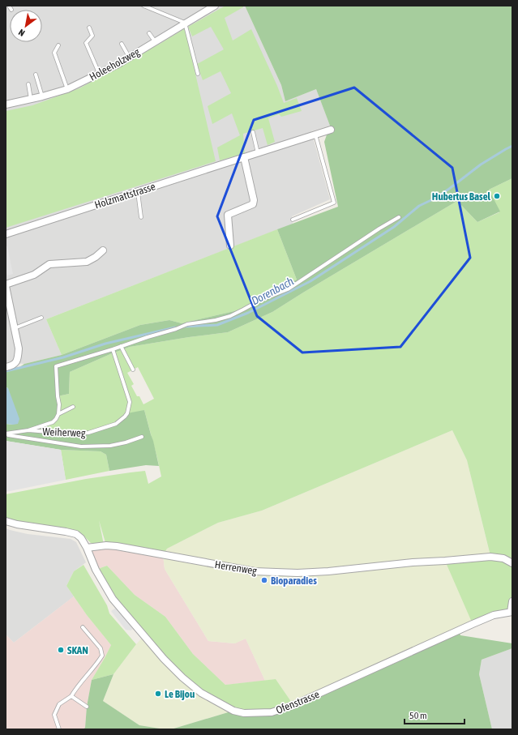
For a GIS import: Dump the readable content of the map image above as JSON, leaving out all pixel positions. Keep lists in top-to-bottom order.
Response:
{
  "streets": {
    "street": [
      "Holeeholzweg",
      "Holzmattstrasse",
      "Herrenweg",
      "Ofenstrasse"
    ],
    "lane": ["Weiherweg"]
  },
  "crossings": [
    ["Herrenweg", "Ofenstrasse"]
  ],
  "water": ["Dorenbach"],
  "places": [
    "Hubertus Basel",
    "Bioparadies",
    "SKAN",
    "Le Bijou"
  ],
  "scale_bar": "50 m",
  "north": "bottom left"
}
